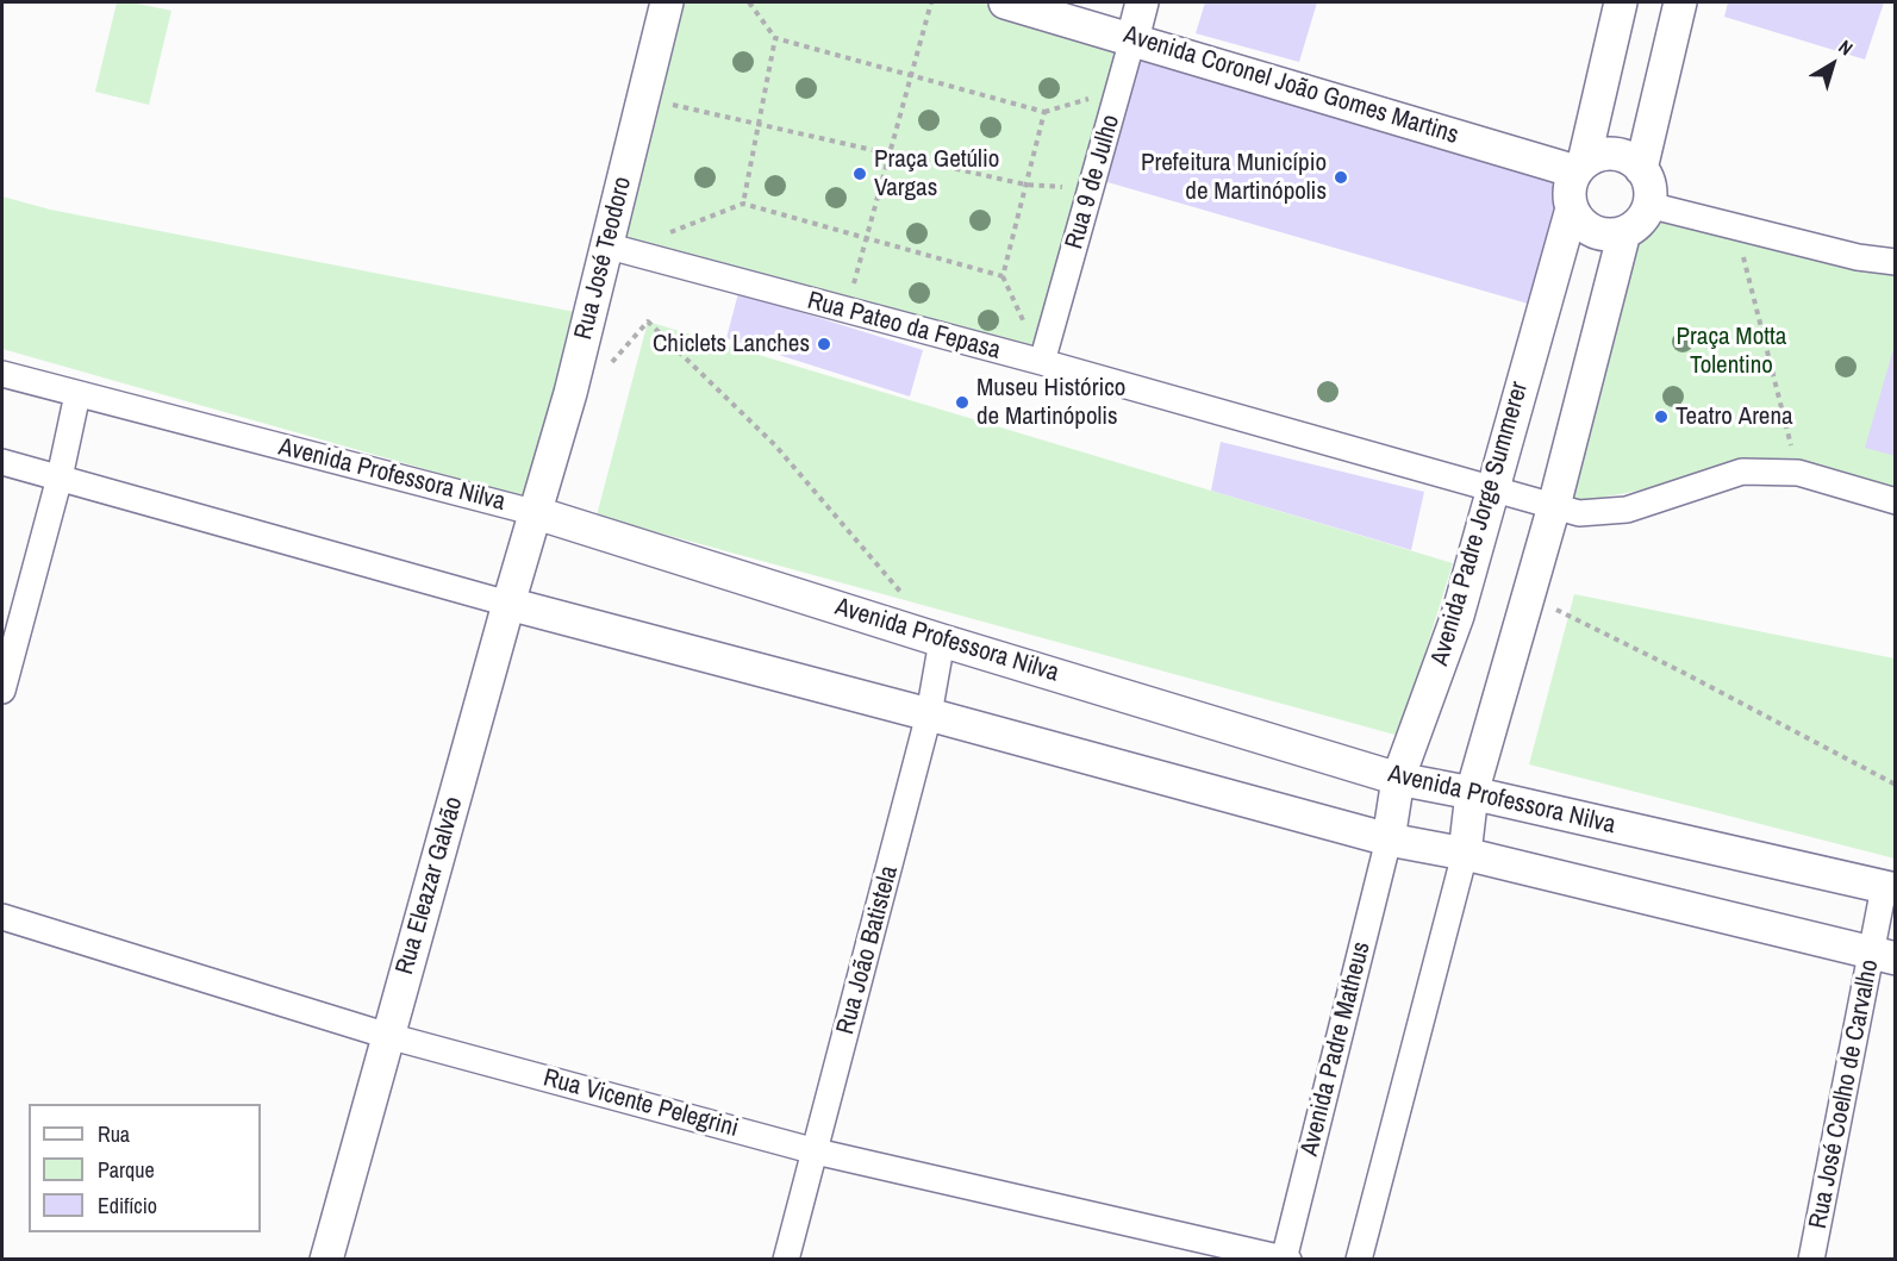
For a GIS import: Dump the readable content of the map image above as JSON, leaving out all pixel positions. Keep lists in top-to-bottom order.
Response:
{
  "streets": {
    "street": [
      "Avenida Coronel João Gomes Martins",
      "Rua 9 de Julho",
      "Rua José Teodoro",
      "Rua Pateo da Fepasa",
      "Avenida Professora Nilva",
      "Avenida Padre Jorge Summerer",
      "Rua Eleazar Galvão",
      "Rua João Batistela",
      "Avenida Padre Matheus",
      "Rua José Coelho de Carvalho",
      "Rua Vicente Pelegrini"
    ]
  },
  "crossings": [
    ["Avenida Coronel João Gomes Martins", "Rua 9 de Julho"],
    ["Avenida Coronel João Gomes Martins", "Avenida Padre Jorge Summerer"],
    ["Rua 9 de Julho", "Rua Pateo da Fepasa"],
    ["Rua José Teodoro", "Rua Pateo da Fepasa"],
    ["Rua José Teodoro", "Avenida Professora Nilva"],
    ["Rua José Teodoro", "Rua Eleazar Galvão"],
    ["Rua Pateo da Fepasa", "Avenida Padre Jorge Summerer"],
    ["Avenida Professora Nilva", "Avenida Padre Jorge Summerer"],
    ["Avenida Professora Nilva", "Rua Eleazar Galvão"],
    ["Avenida Professora Nilva", "Rua João Batistela"],
    ["Avenida Professora Nilva", "Rua José Coelho de Carvalho"],
    ["Avenida Padre Jorge Summerer", "Avenida Padre Matheus"],
    ["Rua Eleazar Galvão", "Rua Vicente Pelegrini"],
    ["Rua João Batistela", "Rua Vicente Pelegrini"],
    ["Avenida Padre Matheus", "Rua Vicente Pelegrini"]
  ],
  "parks": ["Praça Motta Tolentino"],
  "places": [
    "Praça Getúlio Vargas",
    "Prefeitura Município de Martinópolis",
    "Chiclets Lanches",
    "Museu Histórico de Martinópolis",
    "Teatro Arena"
  ],
  "legend": ["Rua", "Parque", "Edifício"],
  "north": "top right"
}
